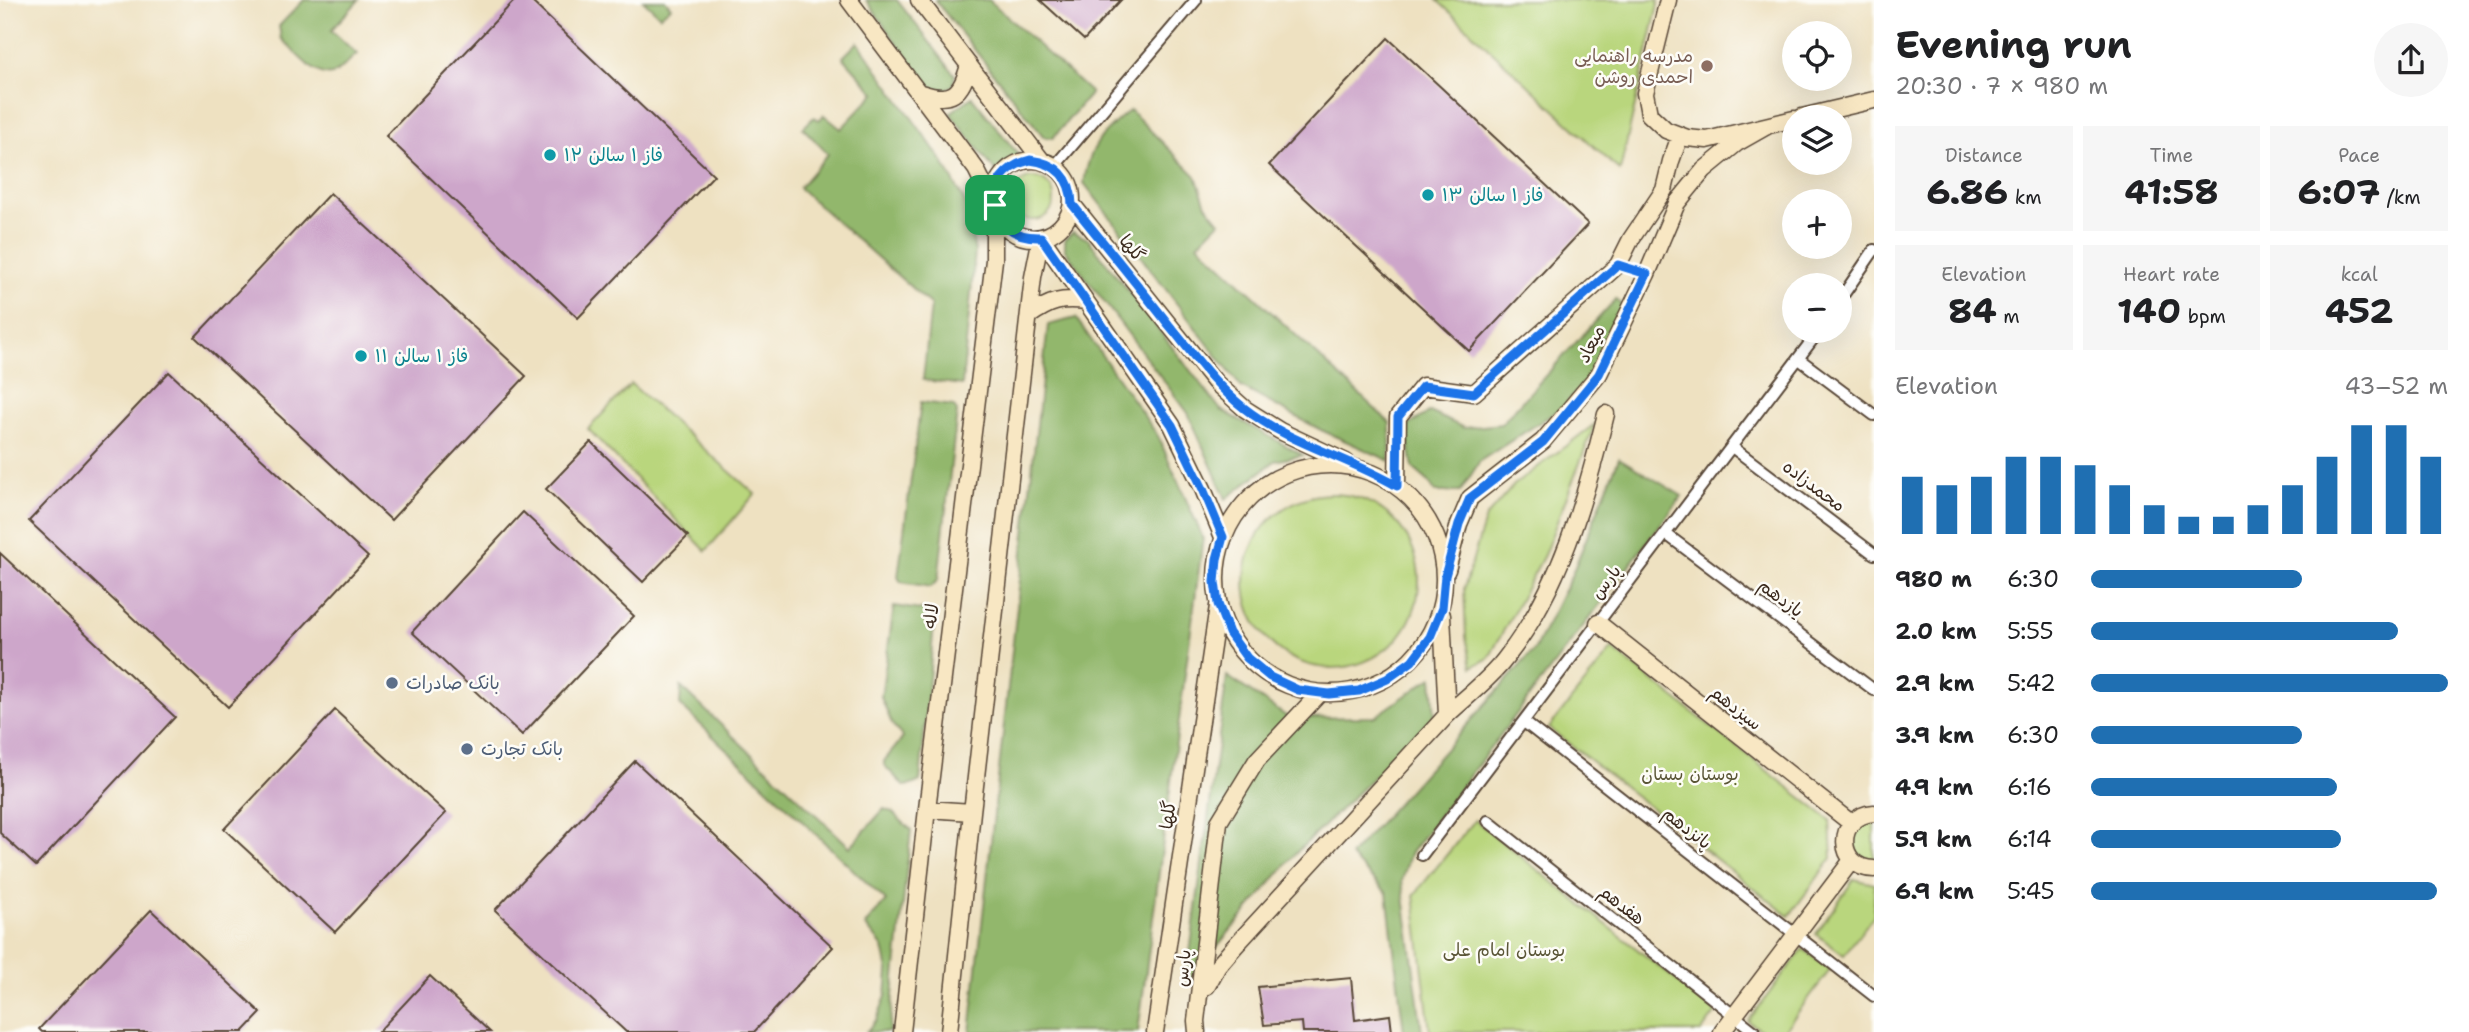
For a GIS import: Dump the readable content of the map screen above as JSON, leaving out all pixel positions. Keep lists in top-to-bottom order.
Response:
{
  "streets": {
    "street": [
      "گلها",
      "میعاد",
      "محمدزاده",
      "پارس",
      "یازدهم",
      "لاله",
      "سیزدهم",
      "پانزدهم",
      "هفدهم"
    ]
  },
  "crossings": [
    ["گلها", "میعاد"],
    ["گلها", "پارس"],
    ["گلها", "لاله"],
    ["میعاد", "پارس"],
    ["محمدزاده", "پارس"],
    ["پارس", "یازدهم"],
    ["پارس", "سیزدهم"],
    ["پارس", "پانزدهم"]
  ],
  "parks": ["بوستان بستان", "بوستان امام علی"],
  "places": [
    "مدرسه راهنمایی احمدی روشن",
    "فاز ۱ سالن ۱۲",
    "فاز ۱ سالن ۱۳",
    "فاز ۱ سالن ۱۱",
    "بانک صادرات",
    "بانک تجارت"
  ],
  "page": {
    "heading": ["Evening run", "20:30 · 7 × 980 m"],
    "map_buttons": ["+", "−"],
    "stats": [
      ["Distance", "6.86 km"],
      ["Time", "41:58"],
      ["Pace", "6:07 /km"],
      ["Elevation", "84 m"],
      ["Heart rate", "140 bpm"],
      ["kcal", "452"]
    ],
    "chart": ["Elevation", "43–52 m"],
    "list": [
      {
        "name": "980 m",
        "note": "6:30"
      },
      {
        "name": "2.0 km",
        "note": "5:55"
      },
      {
        "name": "2.9 km",
        "note": "5:42"
      },
      {
        "name": "3.9 km",
        "note": "6:30"
      },
      {
        "name": "4.9 km",
        "note": "6:16"
      },
      {
        "name": "5.9 km",
        "note": "6:14"
      },
      {
        "name": "6.9 km",
        "note": "5:45"
      }
    ]
  }
}
